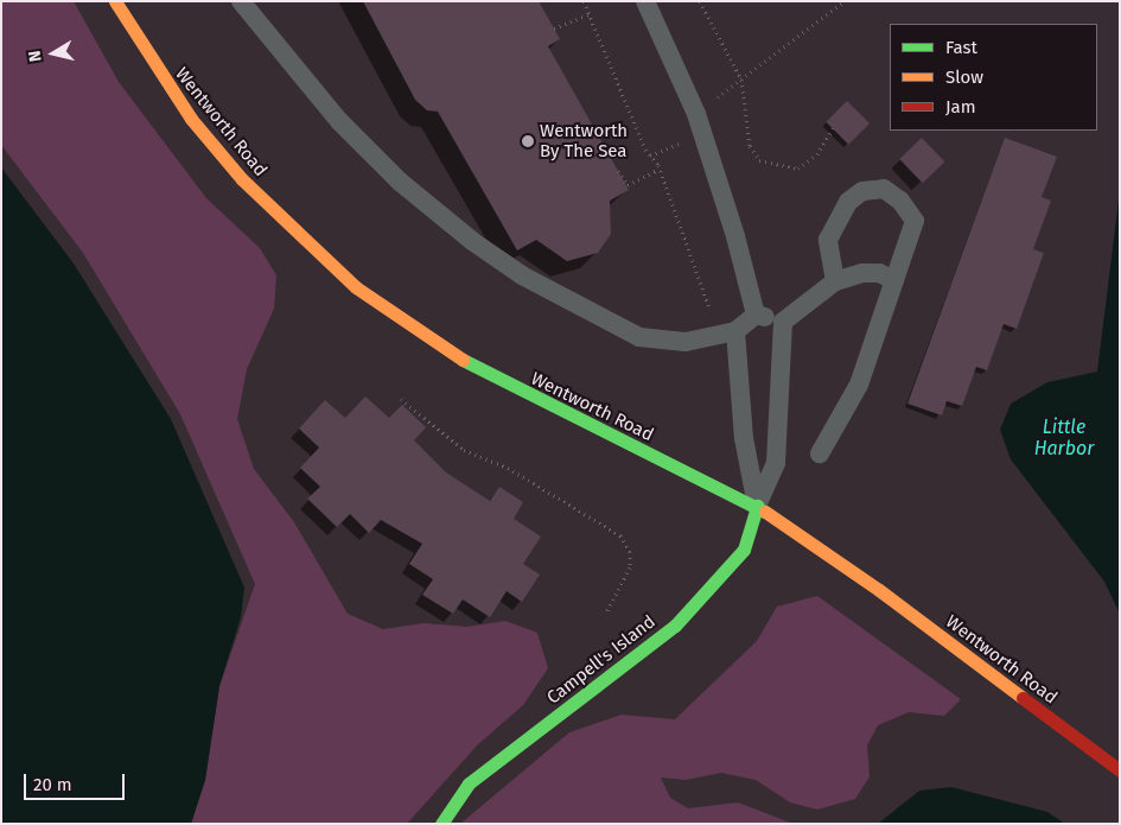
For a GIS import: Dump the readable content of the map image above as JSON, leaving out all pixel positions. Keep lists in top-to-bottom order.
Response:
{
  "streets": {
    "main road": ["Wentworth Road", "Campell's Island"]
  },
  "crossings": [
    ["Wentworth Road", "Campell's Island"]
  ],
  "water": ["Little Harbor"],
  "places": ["Wentworth By The Sea"],
  "legend": ["Fast", "Slow", "Jam"],
  "scale_bar": "20 m",
  "north": "left"
}
